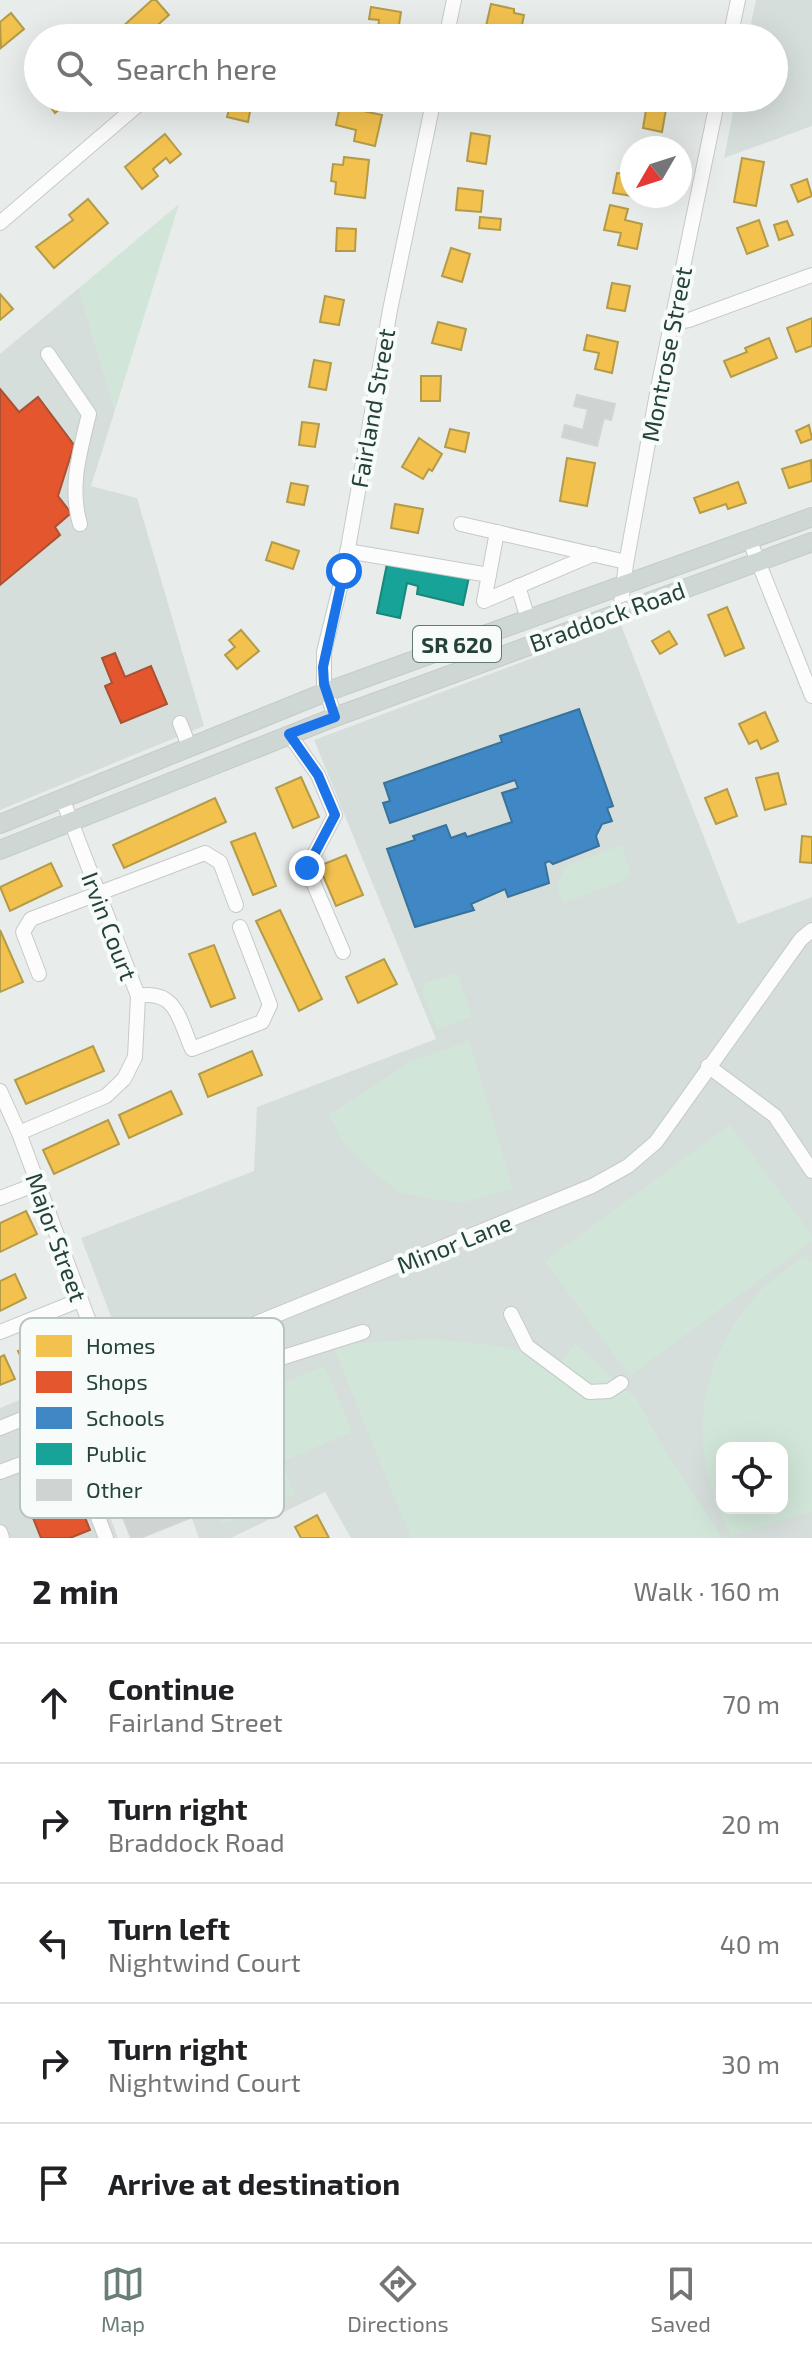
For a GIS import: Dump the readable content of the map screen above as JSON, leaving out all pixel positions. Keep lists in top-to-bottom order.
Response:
{
  "streets": {
    "main road": ["Braddock Road", "SR 620"],
    "street": [
      "Montrose Street",
      "Fairland Street",
      "Irvin Court",
      "Major Street",
      "Minor Lane"
    ]
  },
  "crossings": [
    ["Montrose Street", "Braddock Road"],
    ["Fairland Street", "Braddock Road"],
    ["Braddock Road", "Irvin Court"],
    ["Irvin Court", "Major Street"]
  ],
  "legend": [
    "Homes",
    "Shops",
    "Schools",
    "Public",
    "Other"
  ],
  "north": "bottom left",
  "page": {
    "search": "Search here",
    "heading": ["2 min", "Walk · 160 m"],
    "list": [
      ["Continue", "Fairland Street", "70 m"],
      ["Turn right", "Braddock Road", "20 m"],
      ["Turn left", "Nightwind Court", "40 m"],
      ["Turn right", "Nightwind Court", "30 m"],
      "Arrive at destination"
    ],
    "nav": ["Map", "Directions", "Saved"]
  }
}
